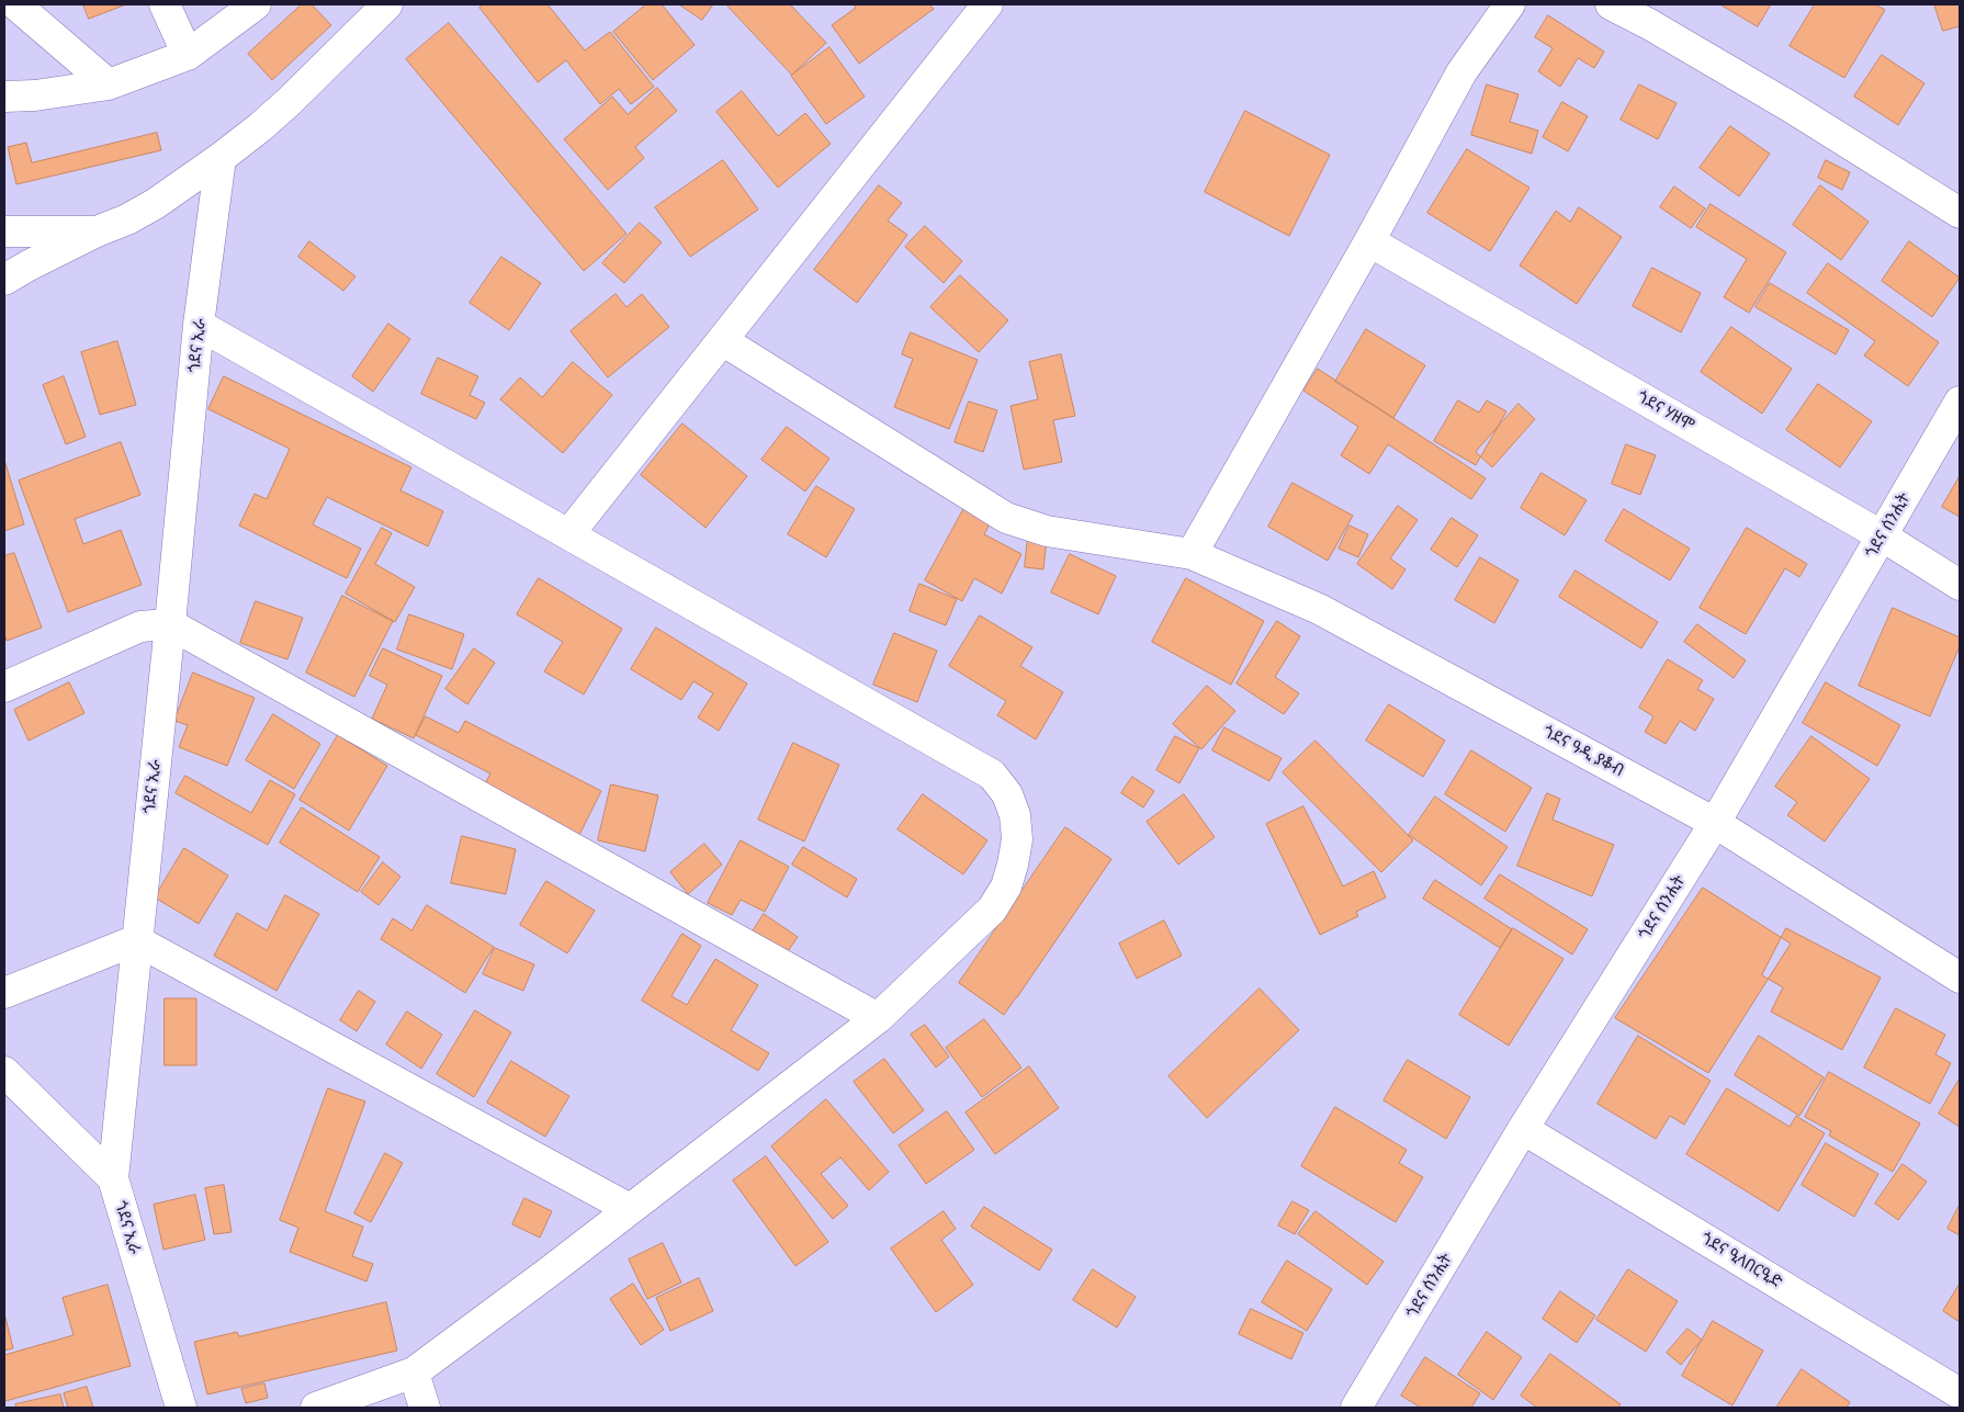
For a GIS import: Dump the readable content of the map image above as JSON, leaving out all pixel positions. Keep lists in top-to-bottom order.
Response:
{
  "streets": {
    "street": [
      "ጎደና ኢራ",
      "ጎደና ሃዘሞ",
      "ጎደና ሰንሒት",
      "ጎደና ዓዲ ያቆብ",
      "ጎደና ዒላበርዒድ"
    ]
  },
  "crossings": [
    ["ጎደና ሃዘሞ", "ጎደና ሰንሒት"],
    ["ጎደና ሰንሒት", "ጎደና ዓዲ ያቆብ"],
    ["ጎደና ሰንሒት", "ጎደና ዒላበርዒድ"]
  ]
}
